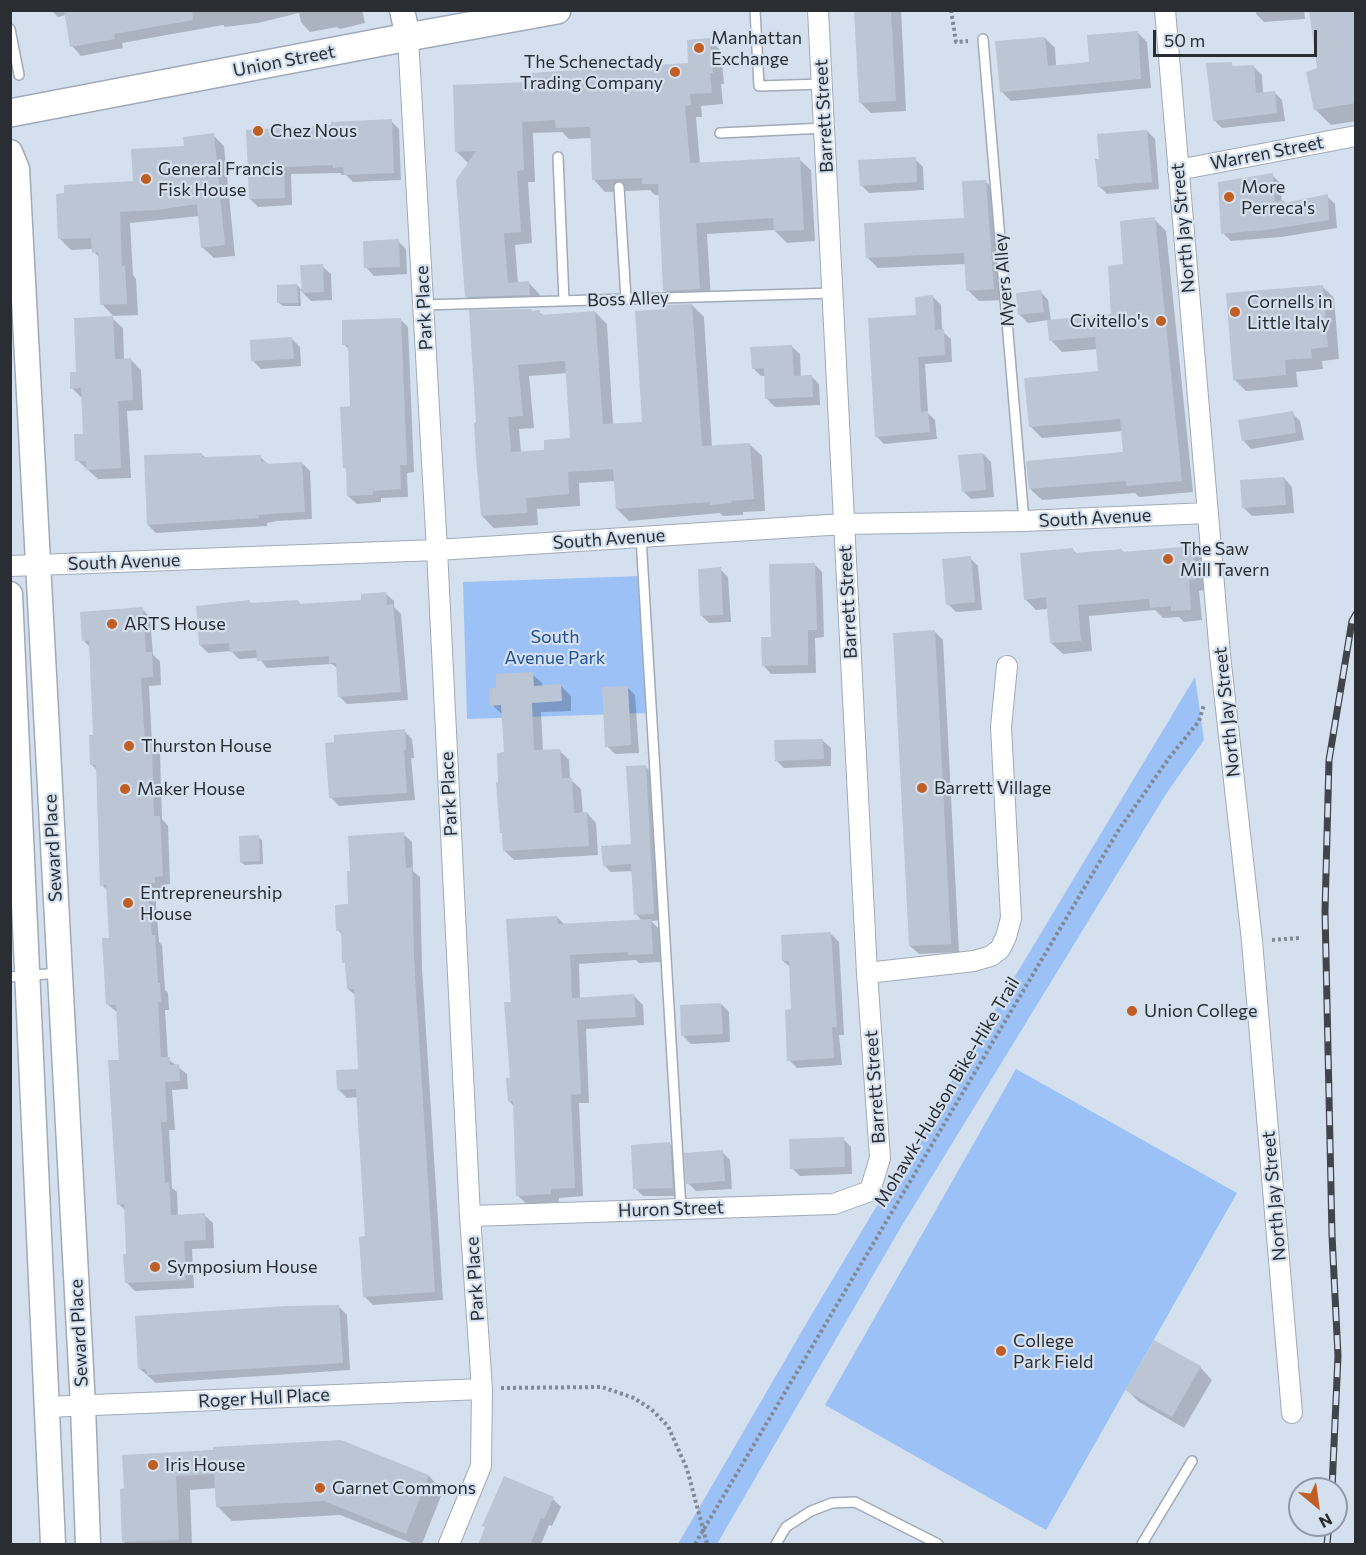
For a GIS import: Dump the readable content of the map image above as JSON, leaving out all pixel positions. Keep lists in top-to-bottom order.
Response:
{
  "streets": {
    "main road": ["Union Street"],
    "street": [
      "Barrett Street",
      "Warren Street",
      "North Jay Street",
      "Park Place",
      "South Avenue",
      "Seward Place",
      "Huron Street",
      "Roger Hull Place"
    ],
    "lane": ["Myers Alley", "Boss Alley"],
    "path": ["Mohawk-Hudson Bike-Hike Trail"]
  },
  "crossings": [
    ["Union Street", "Park Place"],
    ["Barrett Street", "Boss Alley"],
    ["Barrett Street", "South Avenue"],
    ["Barrett Street", "Huron Street"],
    ["Warren Street", "North Jay Street"],
    ["North Jay Street", "South Avenue"],
    ["Myers Alley", "South Avenue"],
    ["Boss Alley", "Park Place"],
    ["Park Place", "South Avenue"],
    ["Park Place", "Huron Street"],
    ["Park Place", "Roger Hull Place"],
    ["South Avenue", "Seward Place"],
    ["Seward Place", "Roger Hull Place"]
  ],
  "parks": ["South Avenue Park"],
  "places": [
    "Manhattan Exchange",
    "The Schenectady Trading Company",
    "Chez Nous",
    "General Francis Fisk House",
    "More Perreca's",
    "Cornells in Little Italy",
    "Civitello's",
    "The Saw Mill Tavern",
    "ARTS House",
    "Thurston House",
    "Barrett Village",
    "Maker House",
    "Entrepreneurship House",
    "Union College",
    "Symposium House",
    "College Park Field",
    "Iris House",
    "Garnet Commons"
  ],
  "scale_bar": "50 m",
  "north": "bottom right"
}
